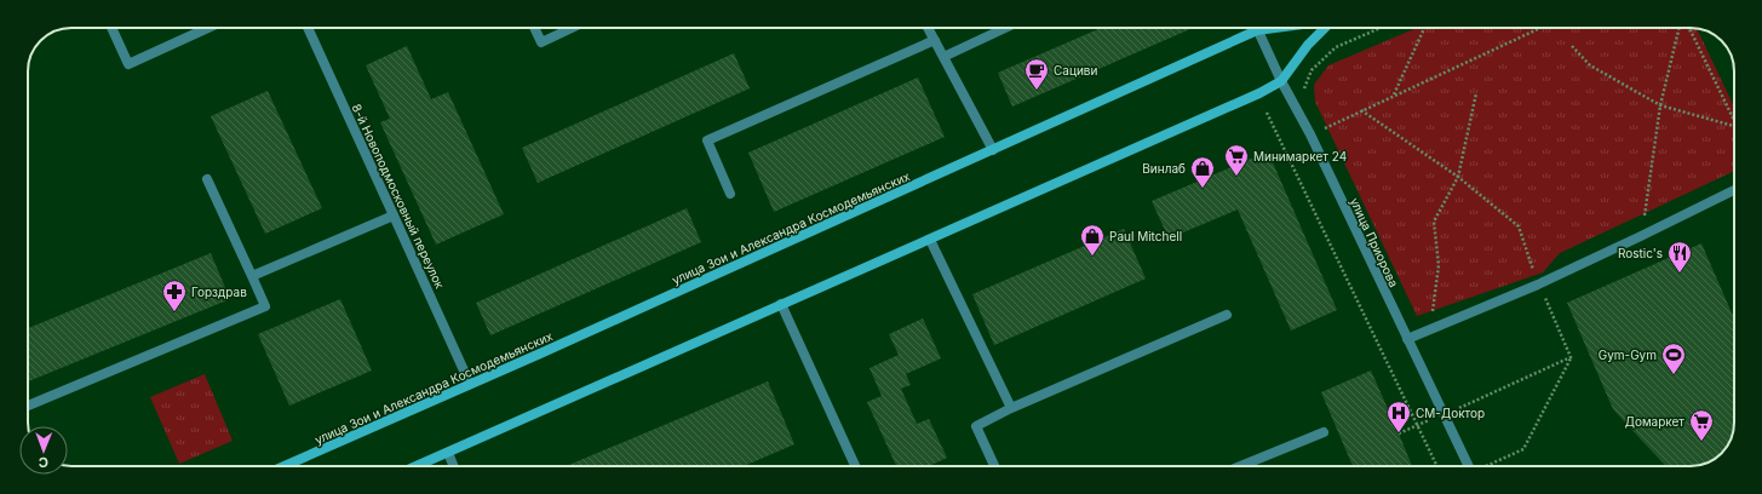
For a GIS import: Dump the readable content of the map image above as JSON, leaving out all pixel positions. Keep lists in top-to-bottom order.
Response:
{
  "streets": {
    "main road": ["улица Зои и Александра Космодемьянских"],
    "street": ["8-й Новоподмосковный переулок", "улица Приорова"]
  },
  "crossings": [
    ["8-й Новоподмосковный переулок", "улица Зои и Александра Космодемьянских"],
    ["улица Зои и Александра Космодемьянских", "улица Приорова"]
  ],
  "places": {
    "cafe": ["Сациви"],
    "supermarket": ["Минимаркет 24", "Домаркет"],
    "shop": ["Винлаб", "Paul Mitchell"],
    "restaurant": ["Rostic's"],
    "pharmacy": ["Горздрав"],
    "sports": ["Gym-Gym"],
    "hospital": ["СМ-Доктор"]
  },
  "north": "bottom"
}
